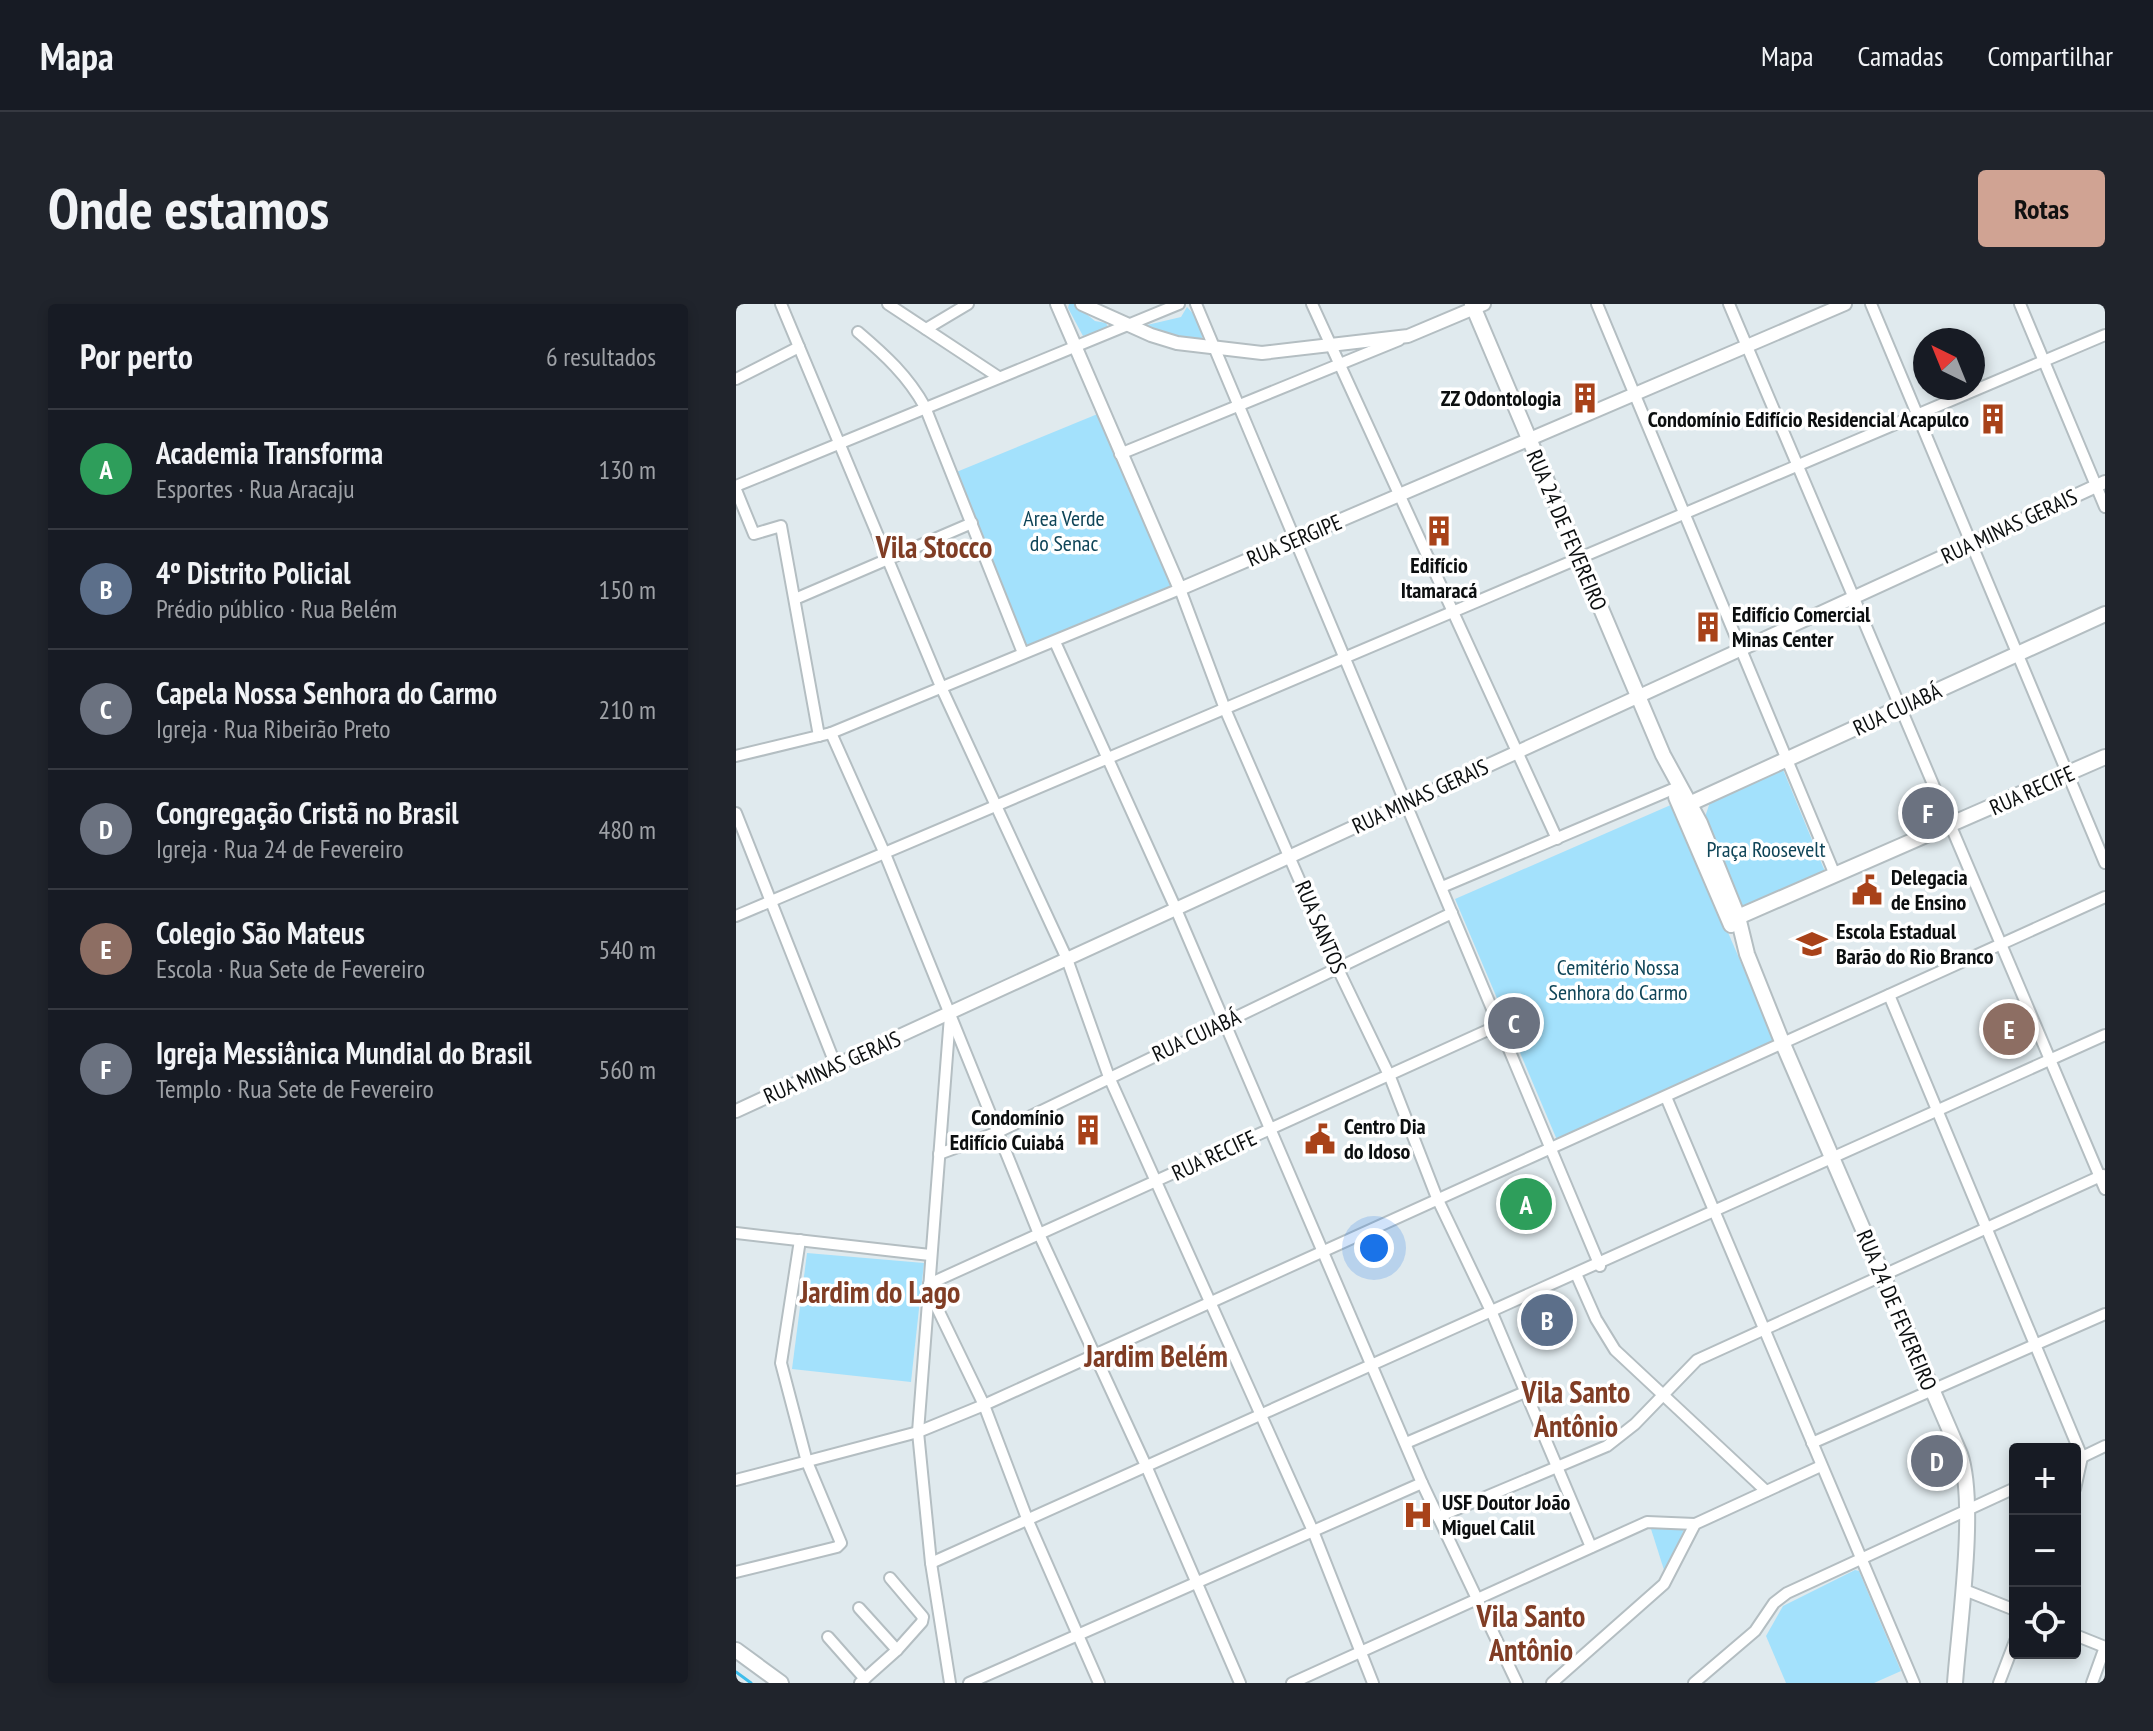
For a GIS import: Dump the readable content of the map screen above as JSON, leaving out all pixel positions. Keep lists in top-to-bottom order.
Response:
{
  "streets": {
    "main road": ["RUA 24 DE FEVEREIRO", "RUA CUIABÁ", "RUA RECIFE"],
    "street": ["RUA MINAS GERAIS", "RUA SERGIPE", "RUA SANTOS"]
  },
  "crossings": [
    ["RUA MINAS GERAIS", "RUA 24 DE FEVEREIRO"],
    ["RUA MINAS GERAIS", "RUA SANTOS"],
    ["RUA 24 DE FEVEREIRO", "RUA SERGIPE"],
    ["RUA 24 DE FEVEREIRO", "RUA CUIABÁ"],
    ["RUA 24 DE FEVEREIRO", "RUA RECIFE"],
    ["RUA SERGIPE", "RUA SANTOS"],
    ["RUA CUIABÁ", "RUA SANTOS"],
    ["RUA RECIFE", "RUA SANTOS"]
  ],
  "districts": [
    "Vila Stocco",
    "Jardim do Lago",
    "Jardim Belém",
    "Vila Santo Antônio",
    "Vila Santo Antônio"
  ],
  "parks": ["Area Verde do Senac", "Praça Roosevelt", "Cemitério Nossa Senhora do Carmo"],
  "places": {
    "building": [
      "ZZ Odontologia",
      "Condomínio Edifício Residencial Acapulco",
      "Edifício Itamaracá",
      "Edifício Comercial Minas Center",
      "Condomínio Edifício Cuiabá"
    ],
    "public building": ["Delegacia de Ensino", "Centro Dia do Idoso"],
    "school or university": ["Escola Estadual Barão do Rio Branco"],
    "hospital": ["USF Doutor João Miguel Calil"]
  },
  "north": "top left",
  "page": {
    "header": "Mapa",
    "nav": ["Mapa", "Camadas", "Compartilhar"],
    "buttons": "Rotas",
    "title": "Onde estamos",
    "heading": ["Por perto", "6 resultados"],
    "list": [
      {
        "mark": "A",
        "name": "Academia Transforma",
        "note": "Esportes · Rua Aracaju",
        "value": "130 m"
      },
      {
        "mark": "B",
        "name": "4º Distrito Policial",
        "note": "Prédio público · Rua Belém",
        "value": "150 m"
      },
      {
        "mark": "C",
        "name": "Capela Nossa Senhora do Carmo",
        "note": "Igreja · Rua Ribeirão Preto",
        "value": "210 m"
      },
      {
        "mark": "D",
        "name": "Congregação Cristã no Brasil",
        "note": "Igreja · Rua 24 de Fevereiro",
        "value": "480 m"
      },
      {
        "mark": "E",
        "name": "Colegio São Mateus",
        "note": "Escola · Rua Sete de Fevereiro",
        "value": "540 m"
      },
      {
        "mark": "F",
        "name": "Igreja Messiânica Mundial do Brasil",
        "note": "Templo · Rua Sete de Fevereiro",
        "value": "560 m"
      }
    ],
    "pins": [
      "F",
      "C",
      "E",
      "A",
      "B",
      "D"
    ],
    "map_buttons": ["+", "−"]
  }
}
